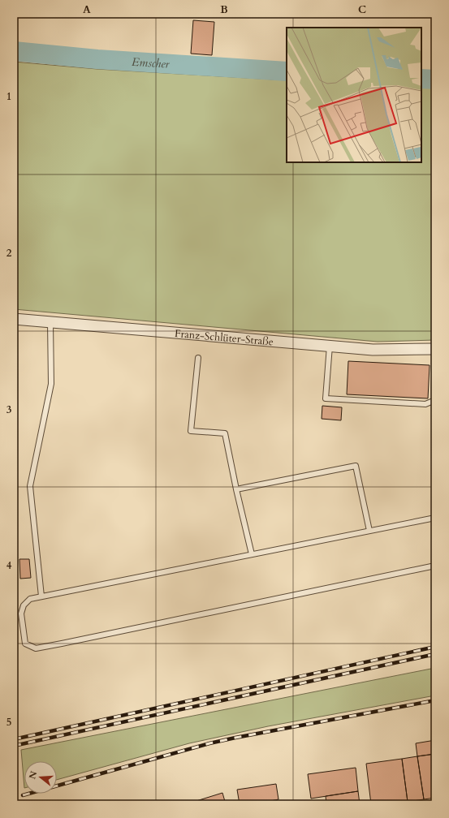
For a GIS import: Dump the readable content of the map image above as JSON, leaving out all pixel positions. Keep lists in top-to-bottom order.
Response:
{
  "streets": {
    "street": ["Franz-Schlüter-Straße"]
  },
  "water": ["Emscher"],
  "north": "left",
  "grid": {
    "columns": ["A", "B", "C"],
    "rows": [
      "1",
      "2",
      "3",
      "4",
      "5"
    ]
  }
}
